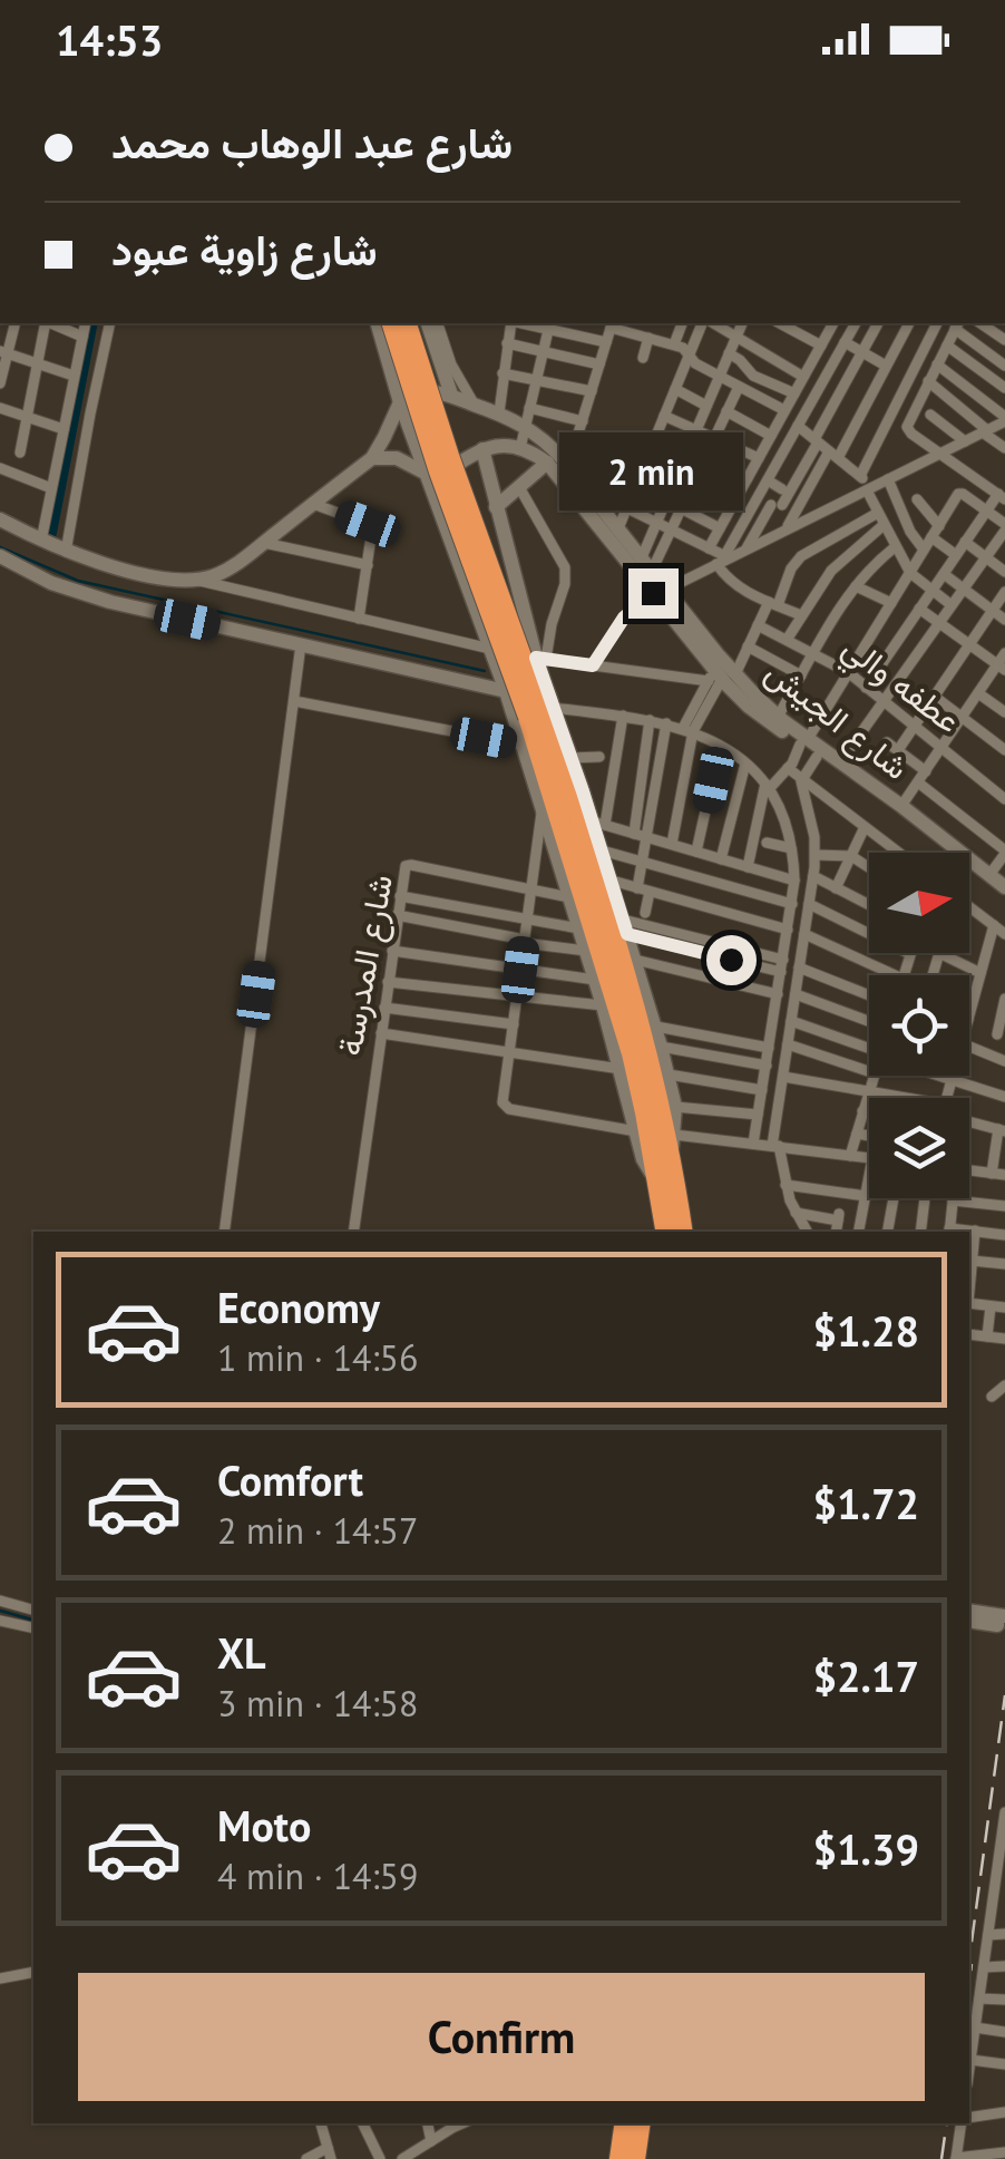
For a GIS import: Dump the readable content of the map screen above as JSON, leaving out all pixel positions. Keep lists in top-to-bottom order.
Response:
{
  "streets": {
    "main road": ["شارع الجيش"],
    "street": ["عطفه والي", "شارع المدرسة"]
  },
  "north": "right",
  "page": {
    "status": "14:53",
    "banner": ["شارع عبد الوهاب محمد", "شارع زاوية عبود"],
    "bubble": "2 min",
    "list": [
      {
        "name": "Economy",
        "note": "1 min · 14:56",
        "value": "$1.28"
      },
      {
        "name": "Comfort",
        "note": "2 min · 14:57",
        "value": "$1.72"
      },
      {
        "name": "XL",
        "note": "3 min · 14:58",
        "value": "$2.17"
      },
      {
        "name": "Moto",
        "note": "4 min · 14:59",
        "value": "$1.39"
      }
    ],
    "buttons": "Confirm"
  }
}
